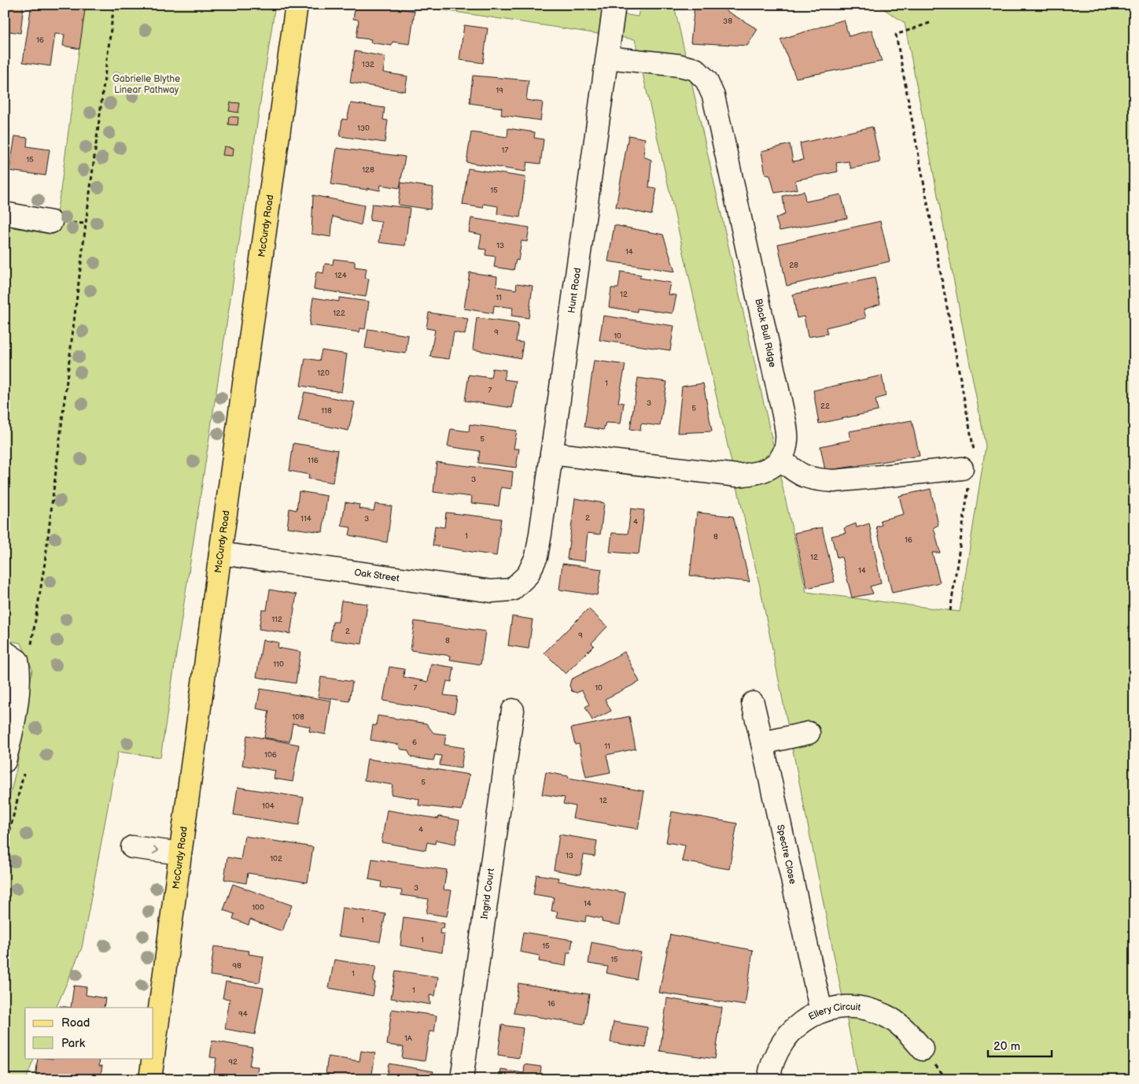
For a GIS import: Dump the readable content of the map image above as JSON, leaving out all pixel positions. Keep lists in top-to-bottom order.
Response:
{
  "streets": {
    "main road": ["McCurdy Road"],
    "street": [
      "Hunt Road",
      "Black Bull Ridge",
      "Oak Street",
      "Spectre Close",
      "Ingrid Court",
      "Ellery Circuit"
    ]
  },
  "crossings": [
    ["McCurdy Road", "Oak Street"],
    ["Hunt Road", "Black Bull Ridge"],
    ["Hunt Road", "Oak Street"],
    ["Spectre Close", "Ellery Circuit"]
  ],
  "parks": ["Gabrielle Blythe Linear Pathway"],
  "house_numbers": [
    "38",
    "16",
    "132",
    "19",
    "130",
    "17",
    "15",
    "128",
    "15",
    "13",
    "14",
    "28",
    "124",
    "12",
    "11",
    "122",
    "9",
    "10",
    "120",
    "1",
    "7",
    "3",
    "22",
    "5",
    "118",
    "5",
    "116",
    "3",
    "2",
    "114",
    "3",
    "4",
    "1",
    "8",
    "16",
    "12",
    "14",
    "112",
    "2",
    "9",
    "8",
    "110",
    "7",
    "10",
    "108",
    "6",
    "11",
    "106",
    "5",
    "12",
    "104",
    "4",
    "13",
    "102",
    "3",
    "14",
    "100",
    "1",
    "1",
    "15",
    "15",
    "98",
    "1",
    "1",
    "16",
    "94",
    "1A",
    "92"
  ],
  "legend": ["Road", "Park"],
  "scale_bar": "20 m"
}
